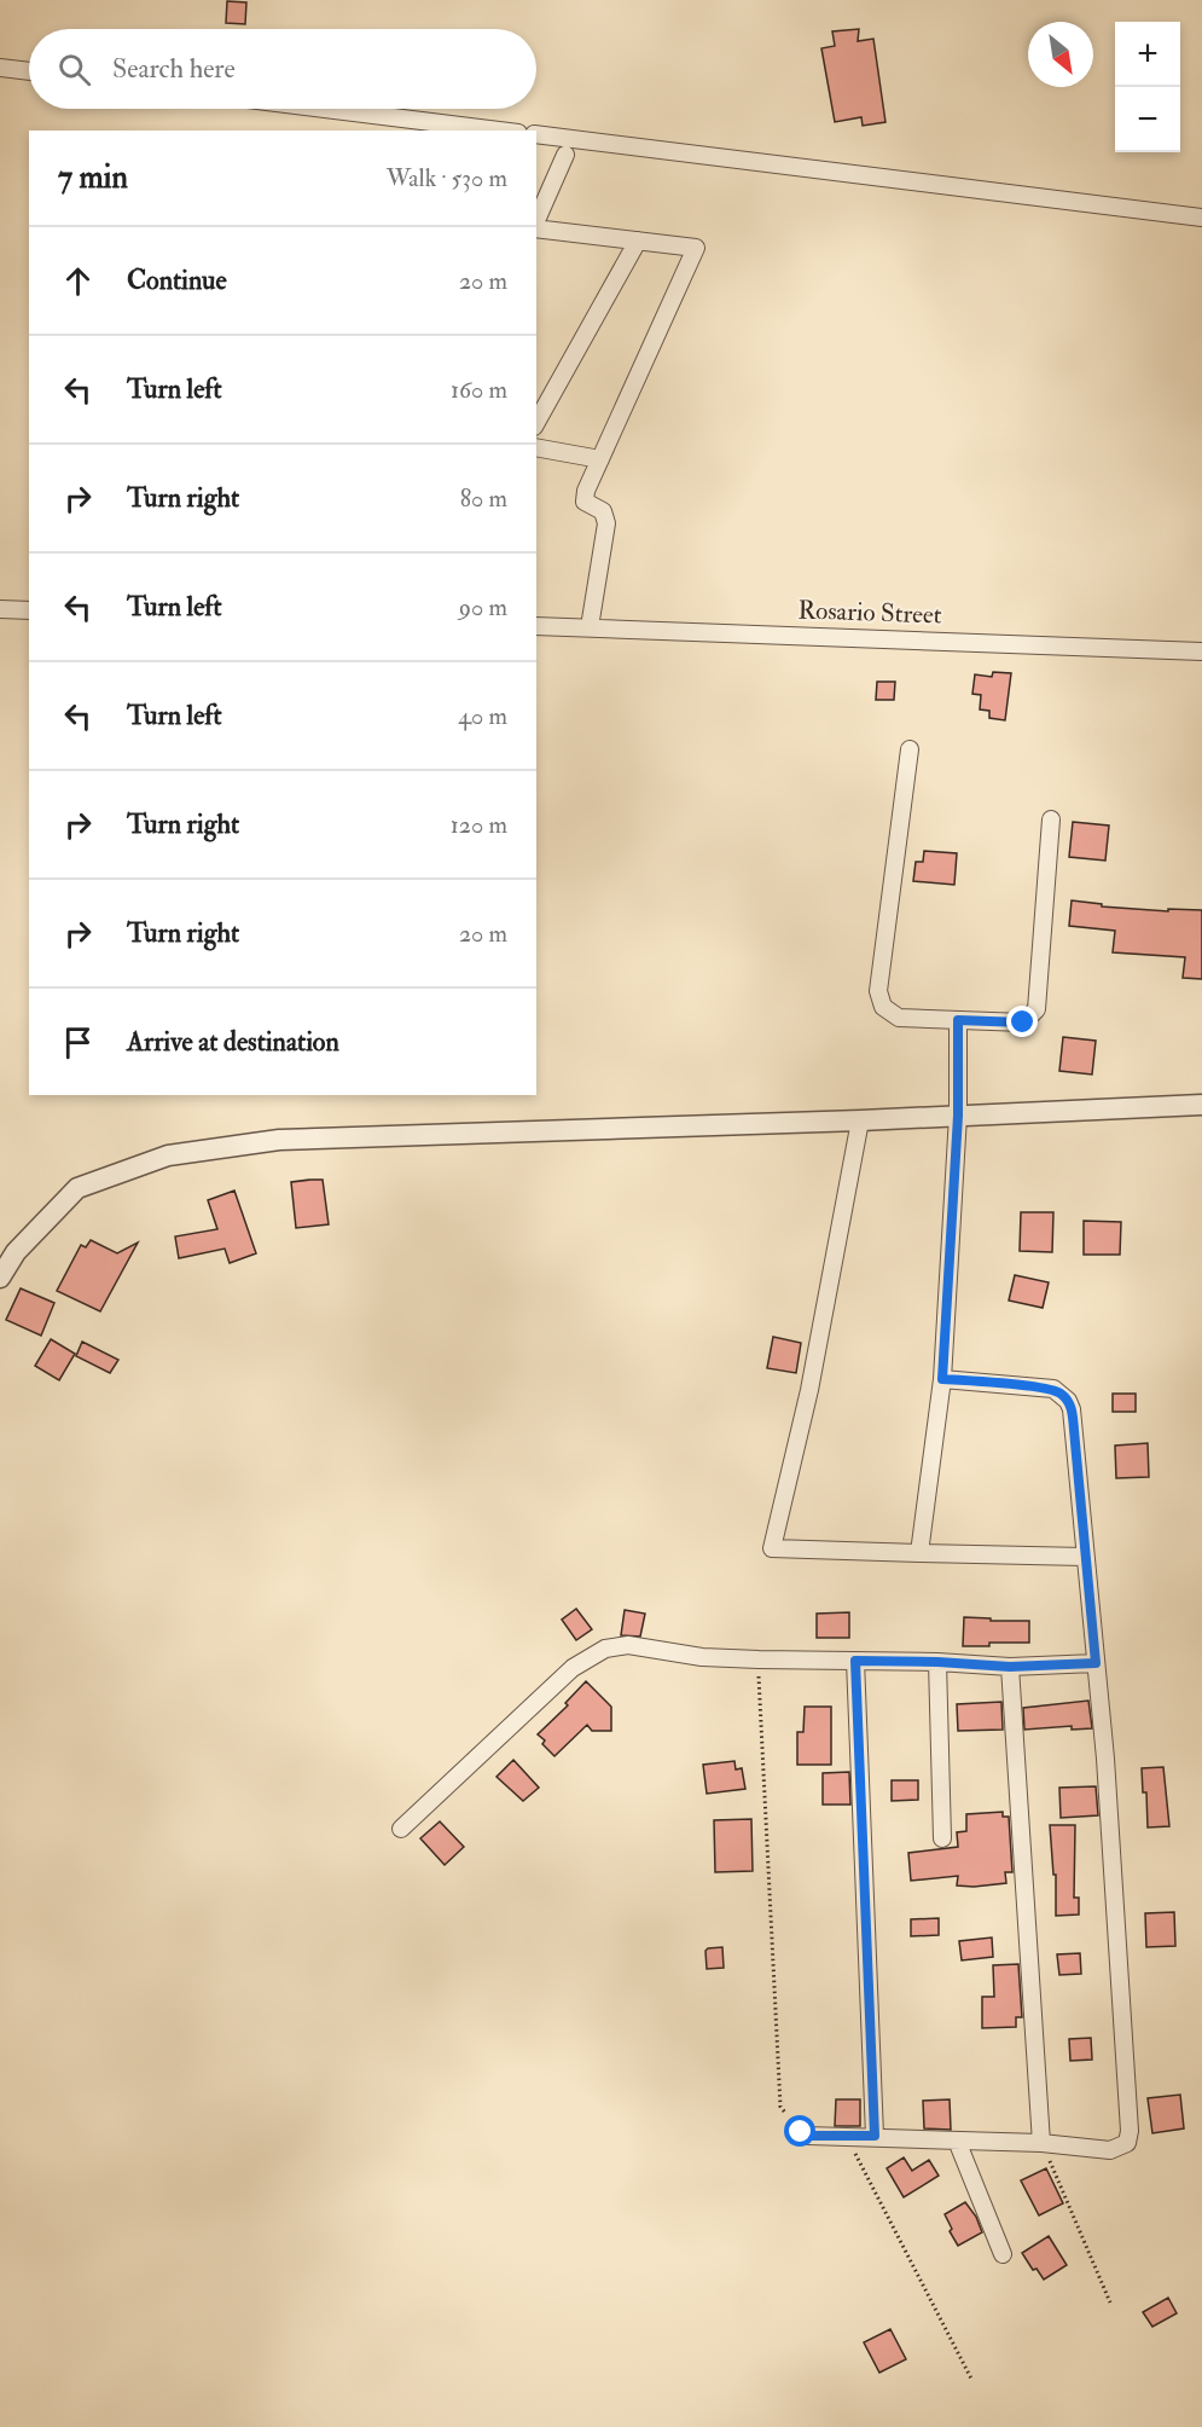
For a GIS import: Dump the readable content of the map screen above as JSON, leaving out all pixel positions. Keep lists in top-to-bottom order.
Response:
{
  "streets": {
    "street": ["Rosario Street"]
  },
  "north": "bottom right",
  "page": {
    "map_buttons": ["+", "−"],
    "search": "Search here",
    "heading": ["7 min", "Walk · 530 m"],
    "list": [
      ["Continue", "20 m"],
      ["Turn left", "160 m"],
      ["Turn right", "80 m"],
      ["Turn left", "90 m"],
      ["Turn left", "40 m"],
      ["Turn right", "120 m"],
      ["Turn right", "20 m"],
      "Arrive at destination"
    ]
  }
}
